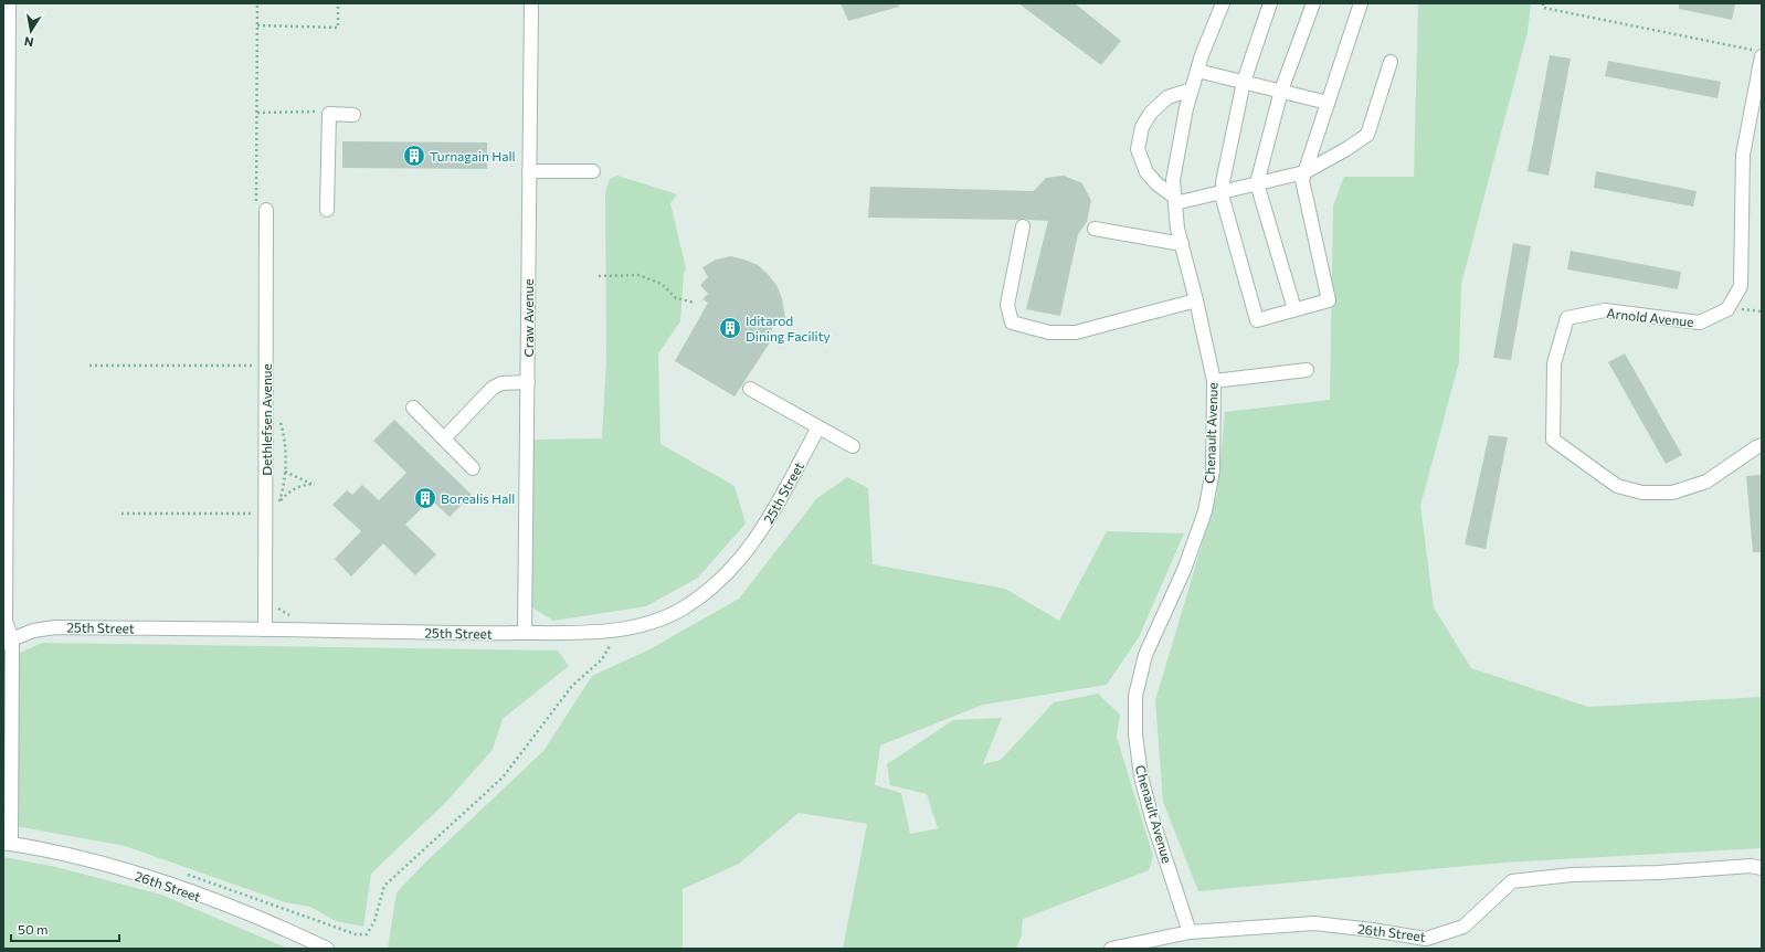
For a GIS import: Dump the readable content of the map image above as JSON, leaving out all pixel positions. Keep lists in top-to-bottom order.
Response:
{
  "streets": {
    "street": [
      "Arnold Avenue",
      "Craw Avenue",
      "Dethlefsen Avenue",
      "Chenault Avenue",
      "25th Street",
      "26th Street"
    ]
  },
  "crossings": [
    ["Craw Avenue", "25th Street"],
    ["Dethlefsen Avenue", "25th Street"],
    ["Chenault Avenue", "26th Street"]
  ],
  "places": {
    "building": ["Turnagain Hall", "Iditarod Dining Facility", "Borealis Hall"]
  },
  "scale_bar": "50 m",
  "north": "bottom"
}
